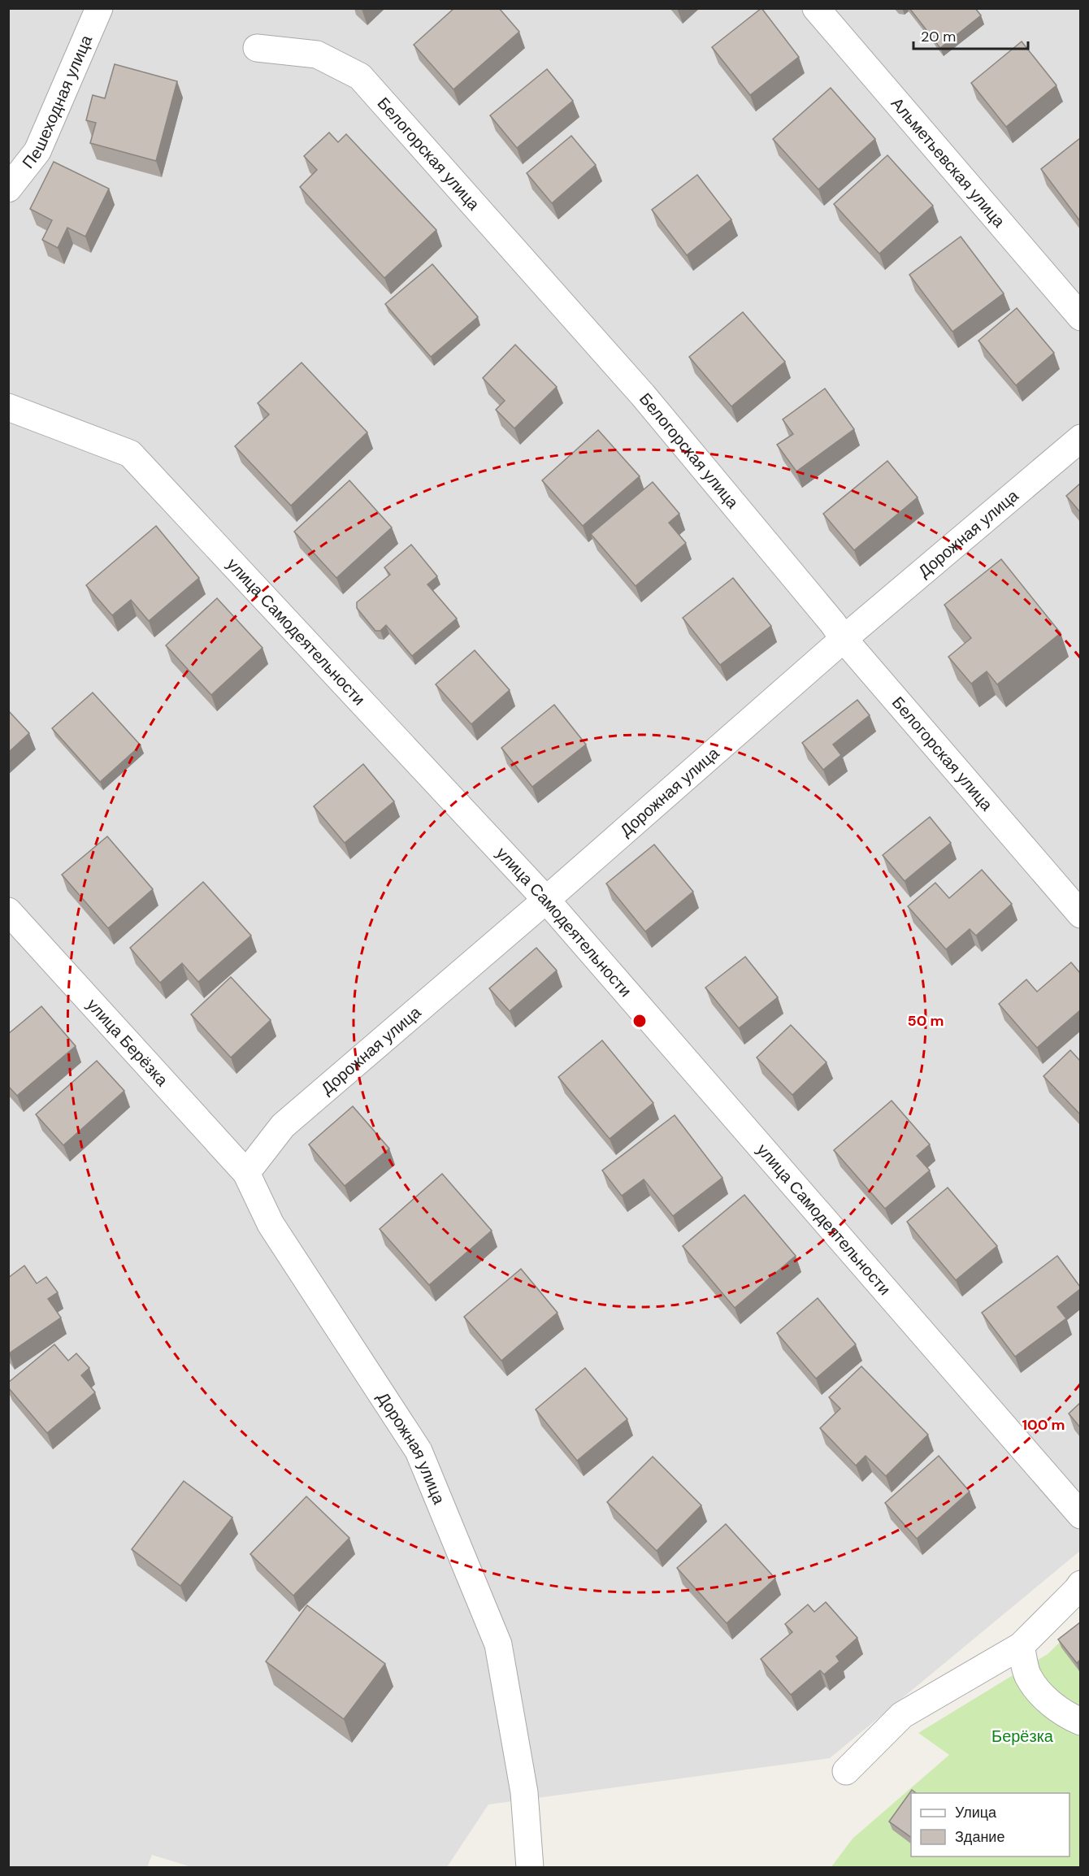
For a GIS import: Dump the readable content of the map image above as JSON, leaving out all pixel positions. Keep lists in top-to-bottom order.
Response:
{
  "streets": {
    "street": [
      "Пешеходная улица",
      "Белогорская улица",
      "Альметьевская улица",
      "Дорожная улица",
      "улица Самодеятельности",
      "улица Берёзка"
    ]
  },
  "crossings": [
    ["Белогорская улица", "Дорожная улица"],
    ["Дорожная улица", "улица Самодеятельности"],
    ["Дорожная улица", "улица Берёзка"]
  ],
  "parks": ["Берёзка"],
  "legend": ["Улица", "Здание"],
  "scale_bar": "20 m",
  "rings": ["50 m", "100 m"]
}
